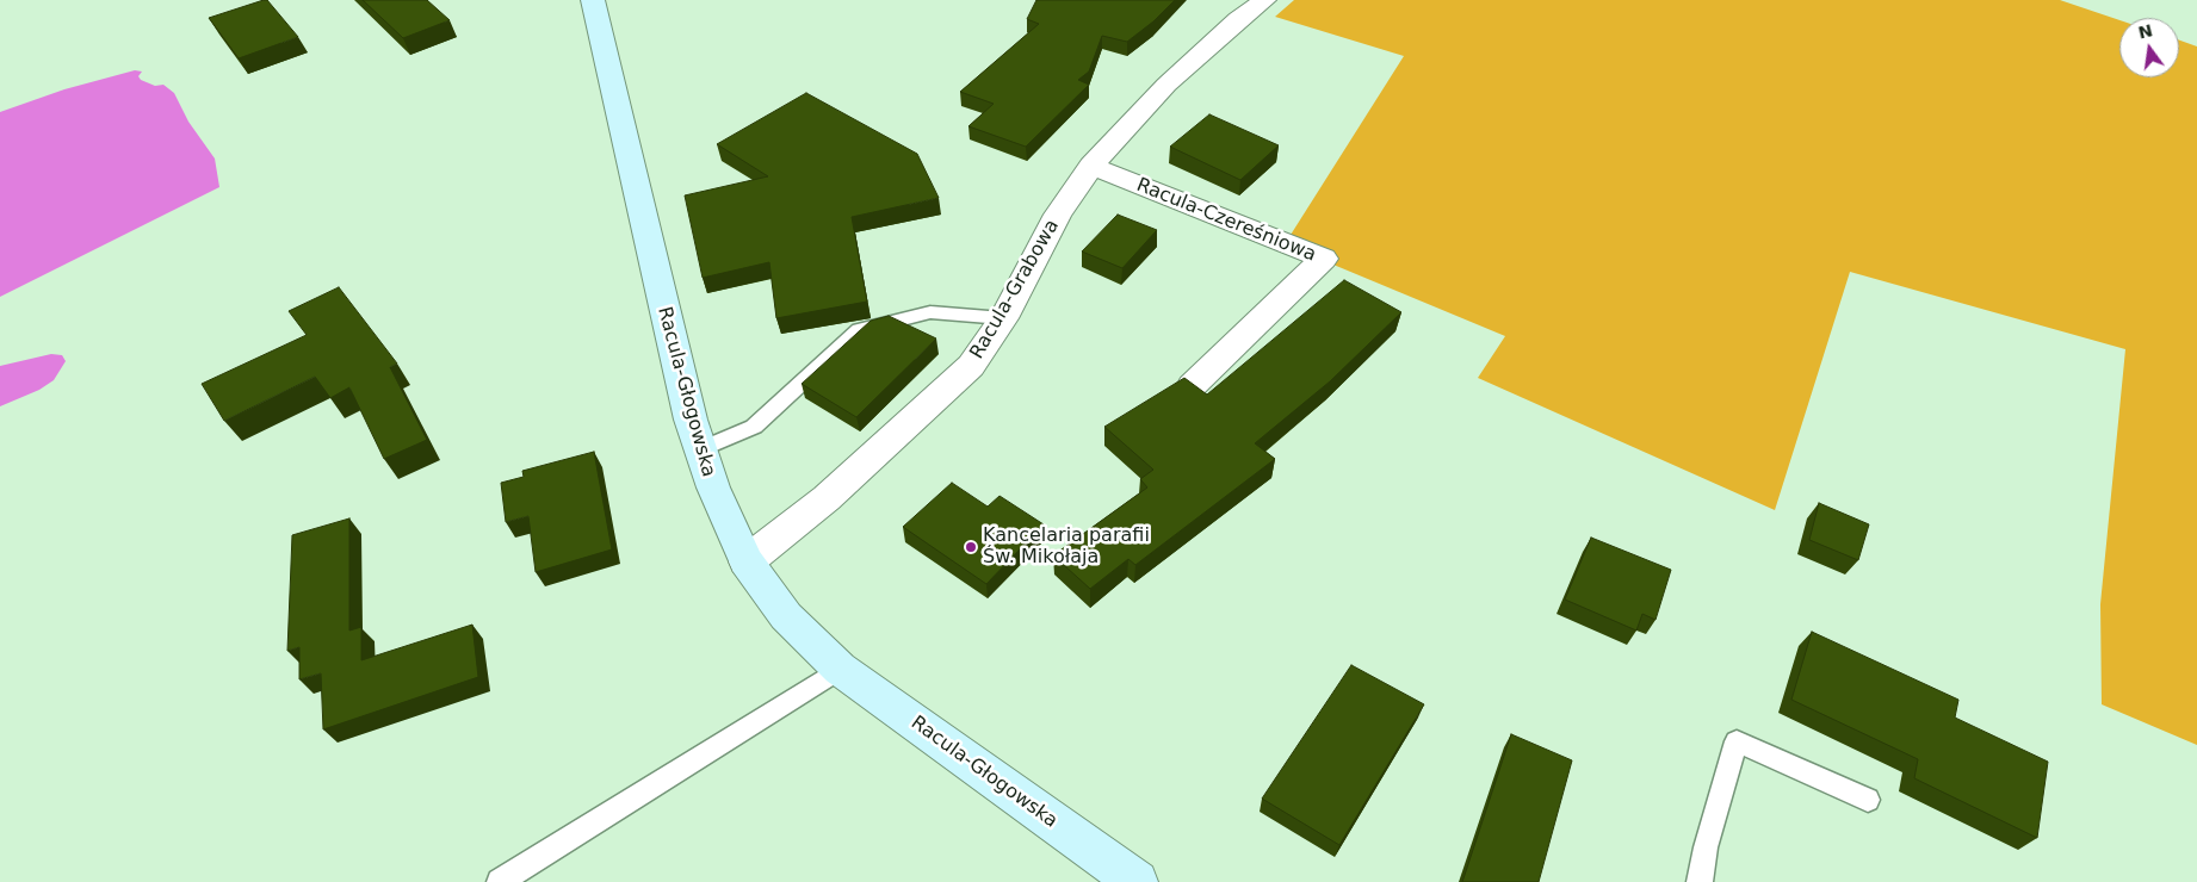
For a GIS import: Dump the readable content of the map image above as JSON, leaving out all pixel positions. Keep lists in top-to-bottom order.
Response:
{
  "streets": {
    "street": ["Racula-Czereśniowa", "Racula-Grabowa", "Racula-Głogowska"]
  },
  "crossings": [
    ["Racula-Czereśniowa", "Racula-Grabowa"],
    ["Racula-Grabowa", "Racula-Głogowska"]
  ],
  "places": ["Kancelaria parafii Św. Mikołaja"],
  "north": "top"
}
